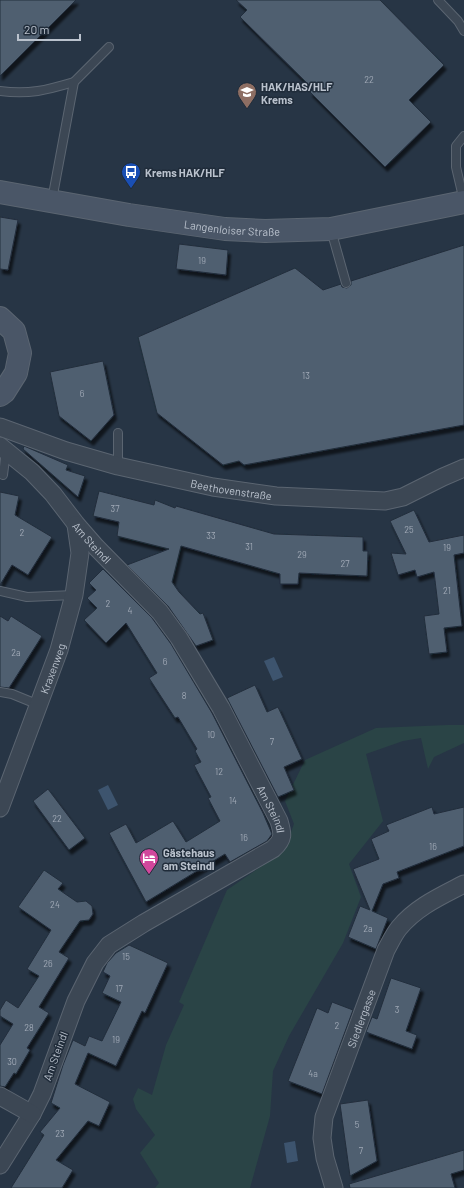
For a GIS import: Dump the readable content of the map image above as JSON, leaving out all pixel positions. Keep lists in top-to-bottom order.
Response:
{
  "streets": {
    "street": [
      "Langenloiser Straße",
      "Beethovenstraße",
      "Am Steindl",
      "Kraxenweg",
      "Siedlergasse"
    ]
  },
  "crossings": [
    ["Am Steindl", "Kraxenweg"]
  ],
  "places": {
    "school or university": ["HAK/HAS/HLF Krems"],
    "bus stop": ["Krems HAK/HLF"],
    "hotel": ["Gästehaus am Steindl"]
  },
  "house_numbers": [
    "22",
    "19",
    "13",
    "6",
    "37",
    "25",
    "2",
    "33",
    "31",
    "19",
    "29",
    "27",
    "21",
    "2",
    "4",
    "2a",
    "6",
    "8",
    "10",
    "7",
    "12",
    "14",
    "22",
    "16",
    "16",
    "24",
    "2a",
    "15",
    "26",
    "17",
    "3",
    "2",
    "28",
    "19",
    "30",
    "4a",
    "5",
    "23",
    "7"
  ],
  "scale_bar": "20 m"
}
